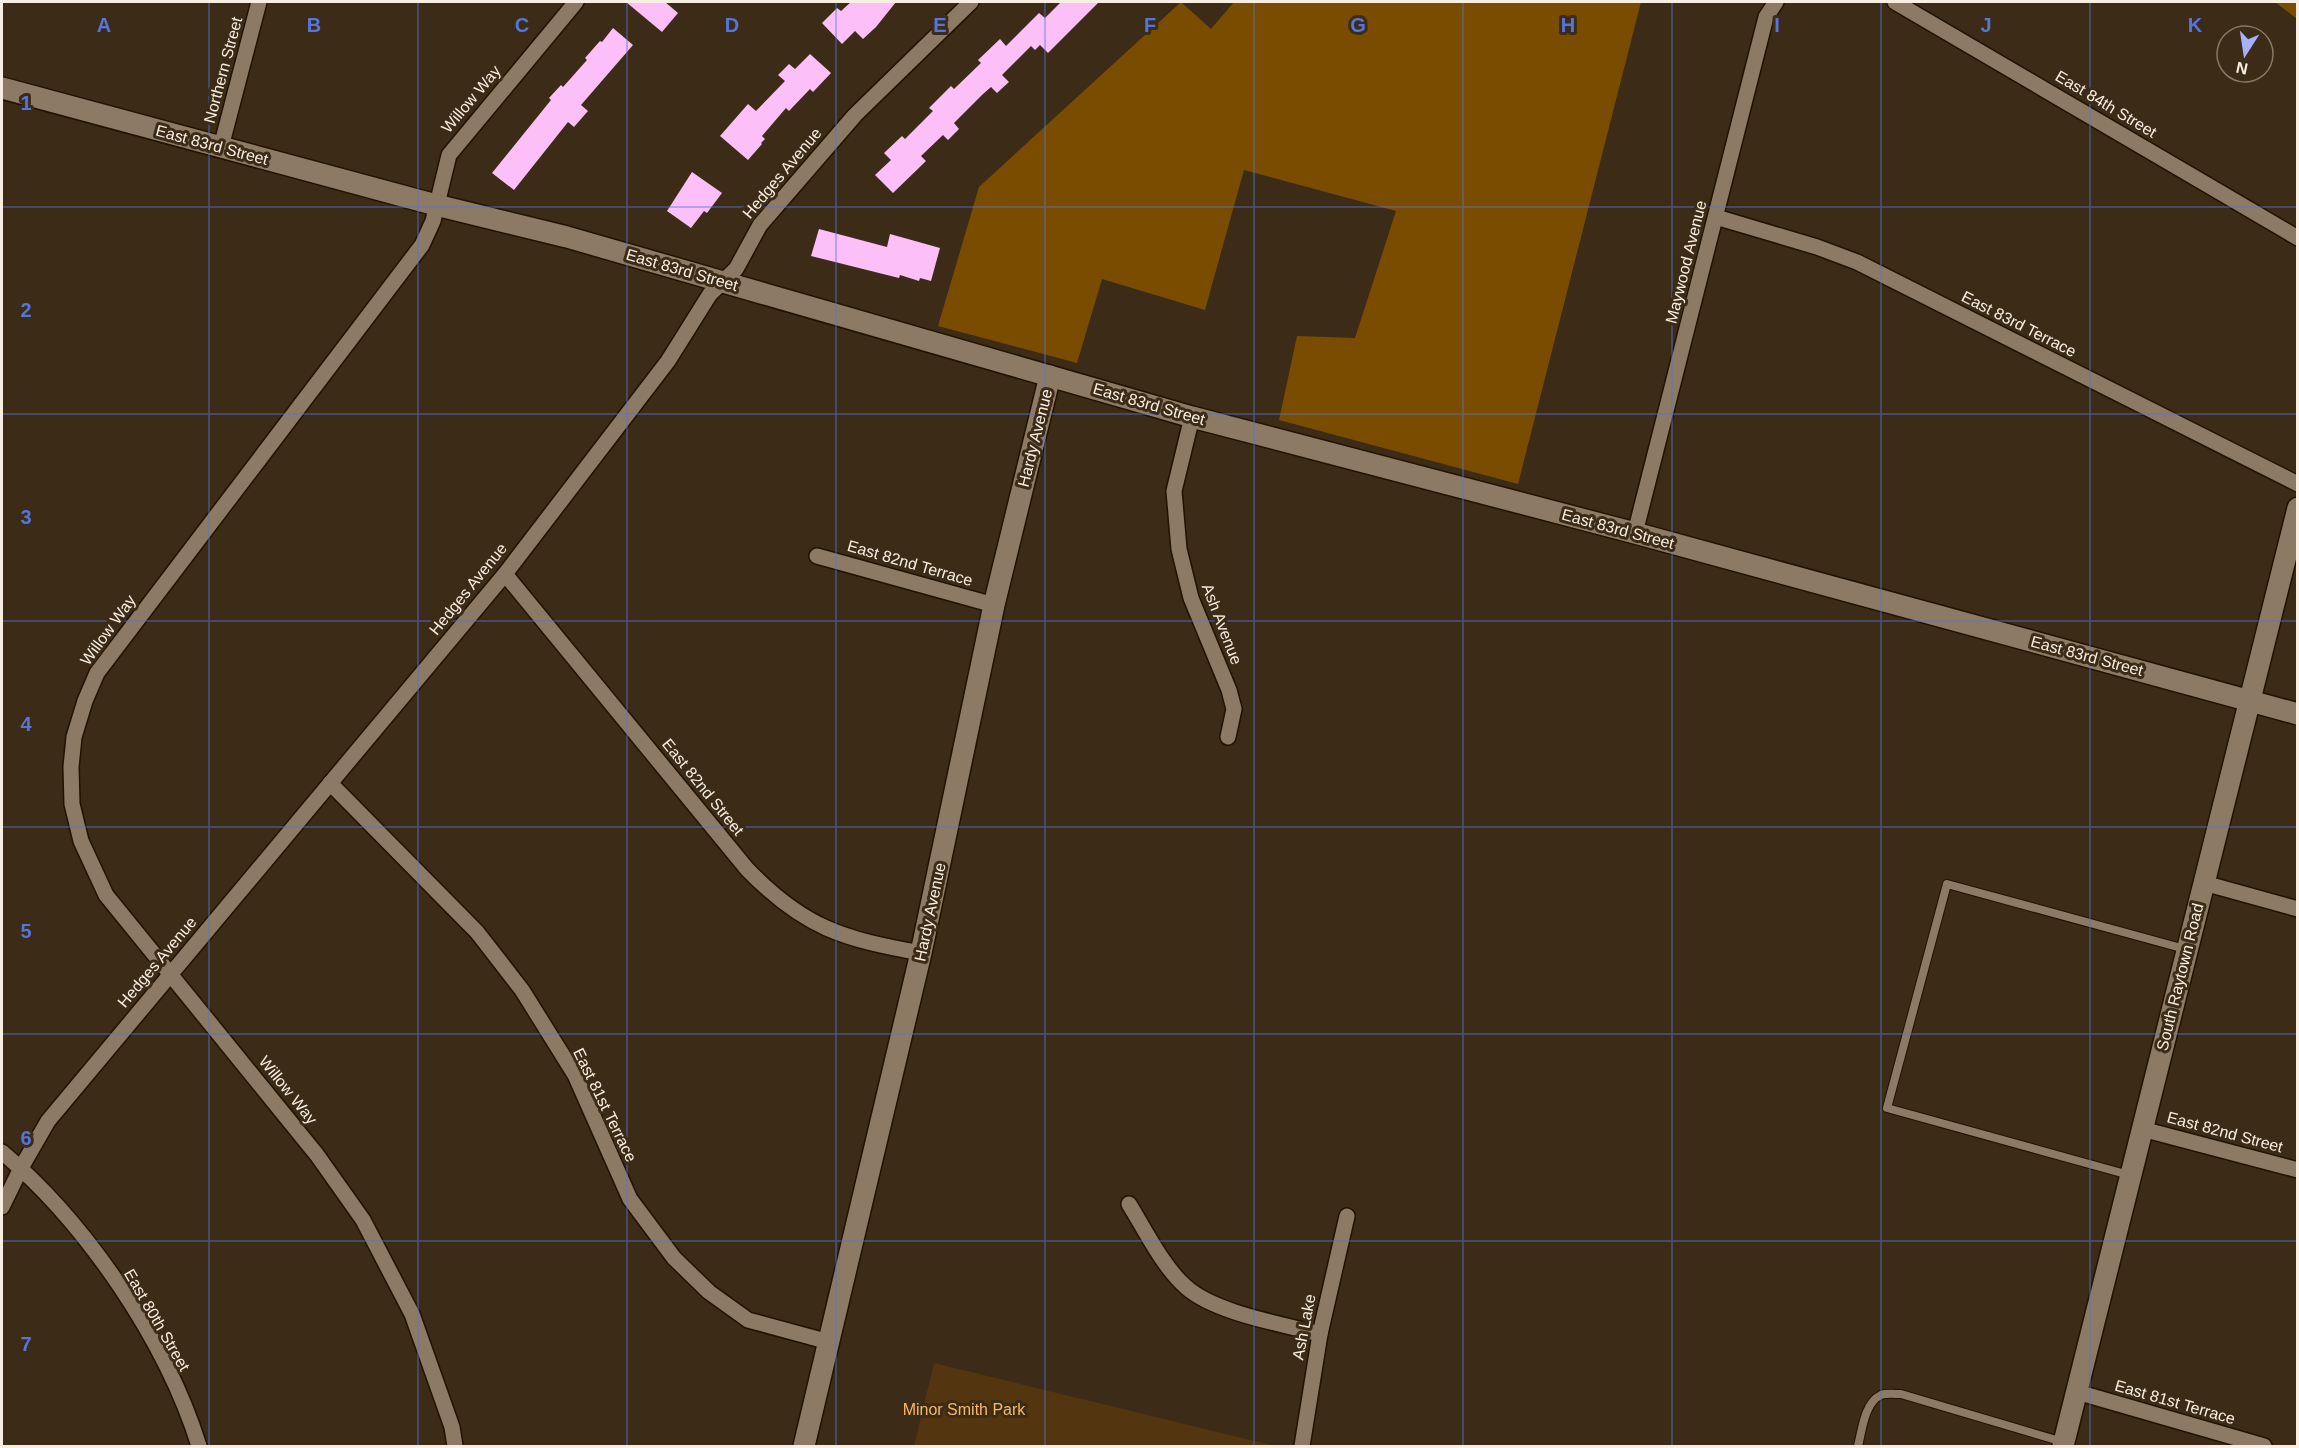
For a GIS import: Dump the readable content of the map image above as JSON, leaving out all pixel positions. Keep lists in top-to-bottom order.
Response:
{
  "streets": {
    "street": [
      "Northern Street",
      "Willow Way",
      "East 84th Street",
      "East 83rd Street",
      "Hedges Avenue",
      "Maywood Avenue",
      "East 83rd Terrace",
      "Hardy Avenue",
      "East 82nd Terrace",
      "Ash Avenue",
      "East 82nd Street",
      "South Raytown Road",
      "East 81st Terrace",
      "East 80th Street",
      "Ash Lake"
    ]
  },
  "crossings": [
    ["Northern Street", "East 83rd Street"],
    ["Willow Way", "East 83rd Street"],
    ["Willow Way", "Hedges Avenue"],
    ["East 83rd Street", "Hedges Avenue"],
    ["East 83rd Street", "Maywood Avenue"],
    ["East 83rd Street", "Hardy Avenue"],
    ["East 83rd Street", "Ash Avenue"],
    ["East 83rd Street", "South Raytown Road"],
    ["Hedges Avenue", "East 82nd Street"],
    ["Hedges Avenue", "East 81st Terrace"],
    ["Hedges Avenue", "East 80th Street"],
    ["Maywood Avenue", "East 83rd Terrace"],
    ["Hardy Avenue", "East 82nd Terrace"],
    ["Hardy Avenue", "East 82nd Street"],
    ["Hardy Avenue", "East 81st Terrace"],
    ["East 82nd Street", "South Raytown Road"],
    ["South Raytown Road", "East 81st Terrace"]
  ],
  "parks": ["Minor Smith Park"],
  "north": "bottom",
  "grid": {
    "columns": [
      "A",
      "B",
      "C",
      "D",
      "E",
      "F",
      "G",
      "H",
      "I",
      "J",
      "K"
    ],
    "rows": [
      "1",
      "2",
      "3",
      "4",
      "5",
      "6",
      "7"
    ]
  }
}
